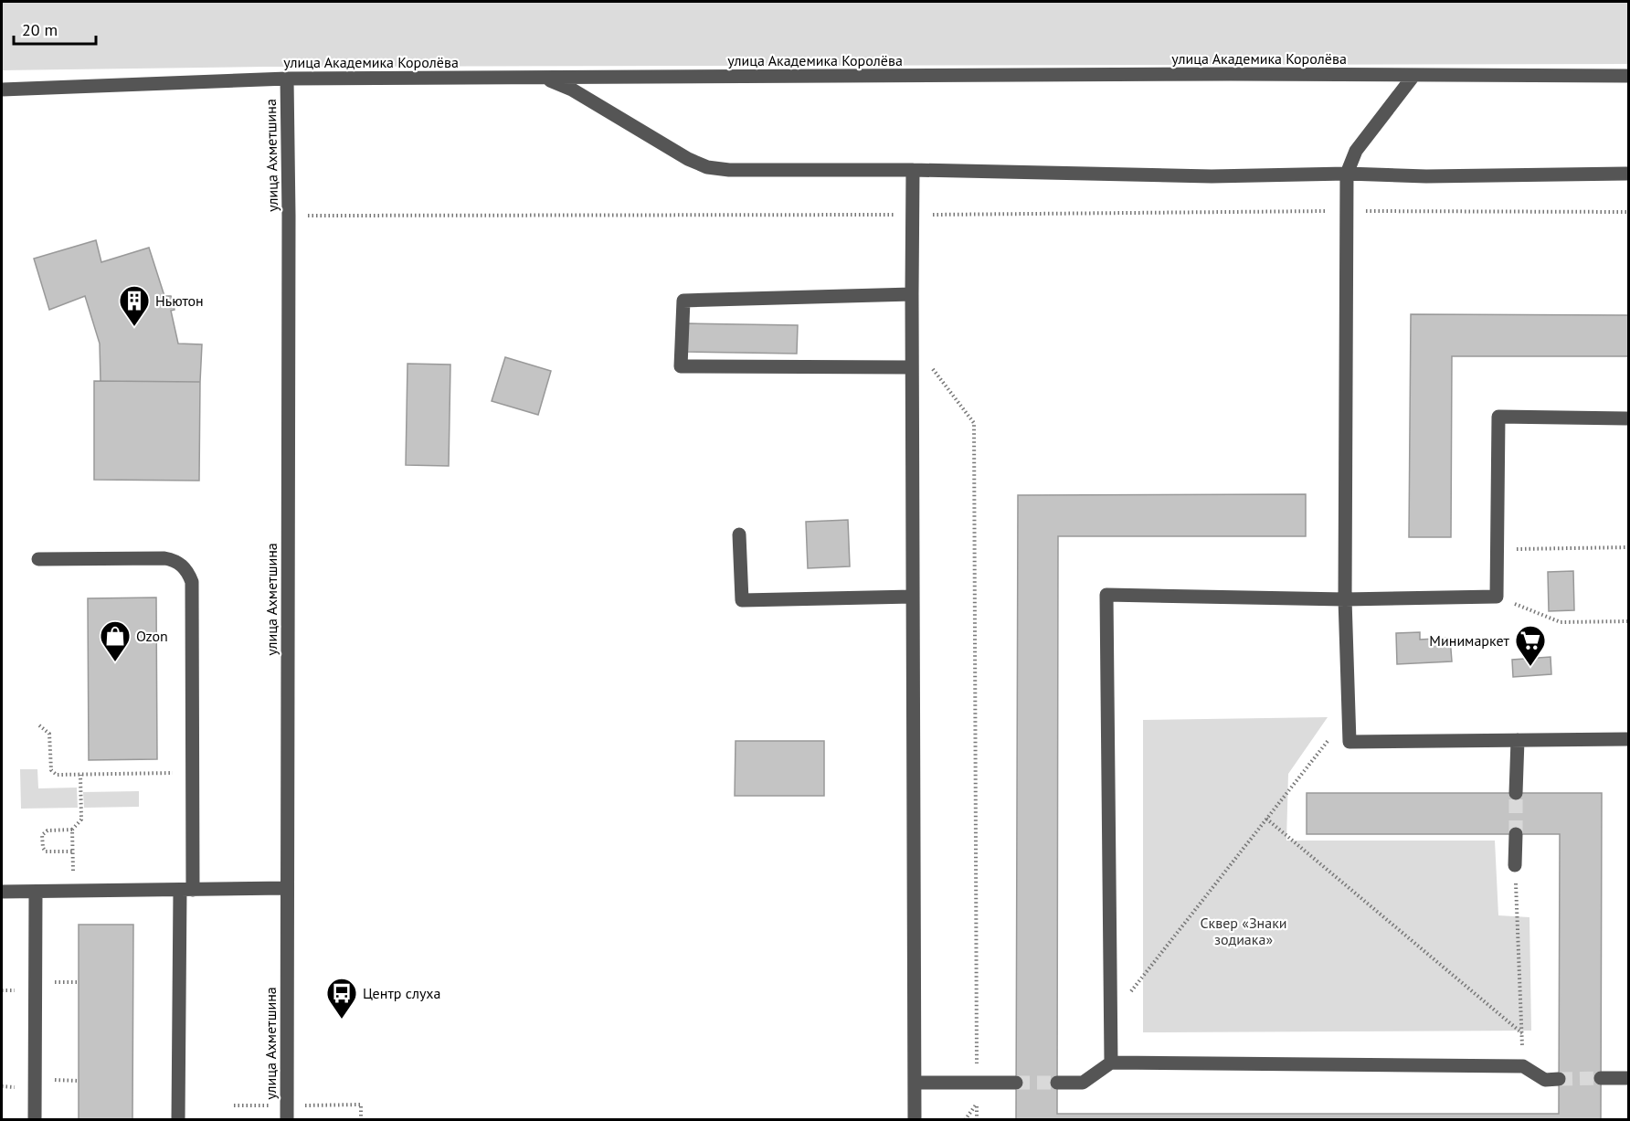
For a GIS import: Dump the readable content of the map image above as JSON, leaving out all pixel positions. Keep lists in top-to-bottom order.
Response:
{
  "streets": {
    "street": ["улица Академика Королёва", "улица Ахметшина"]
  },
  "crossings": [
    ["улица Академика Королёва", "улица Ахметшина"]
  ],
  "parks": ["Сквер «Знаки зодиака»"],
  "places": {
    "building": ["Ньютон"],
    "shop": ["Ozon"],
    "supermarket": ["Минимаркет"],
    "bus stop": ["Центр слуха"]
  },
  "scale_bar": "20 m"
}
